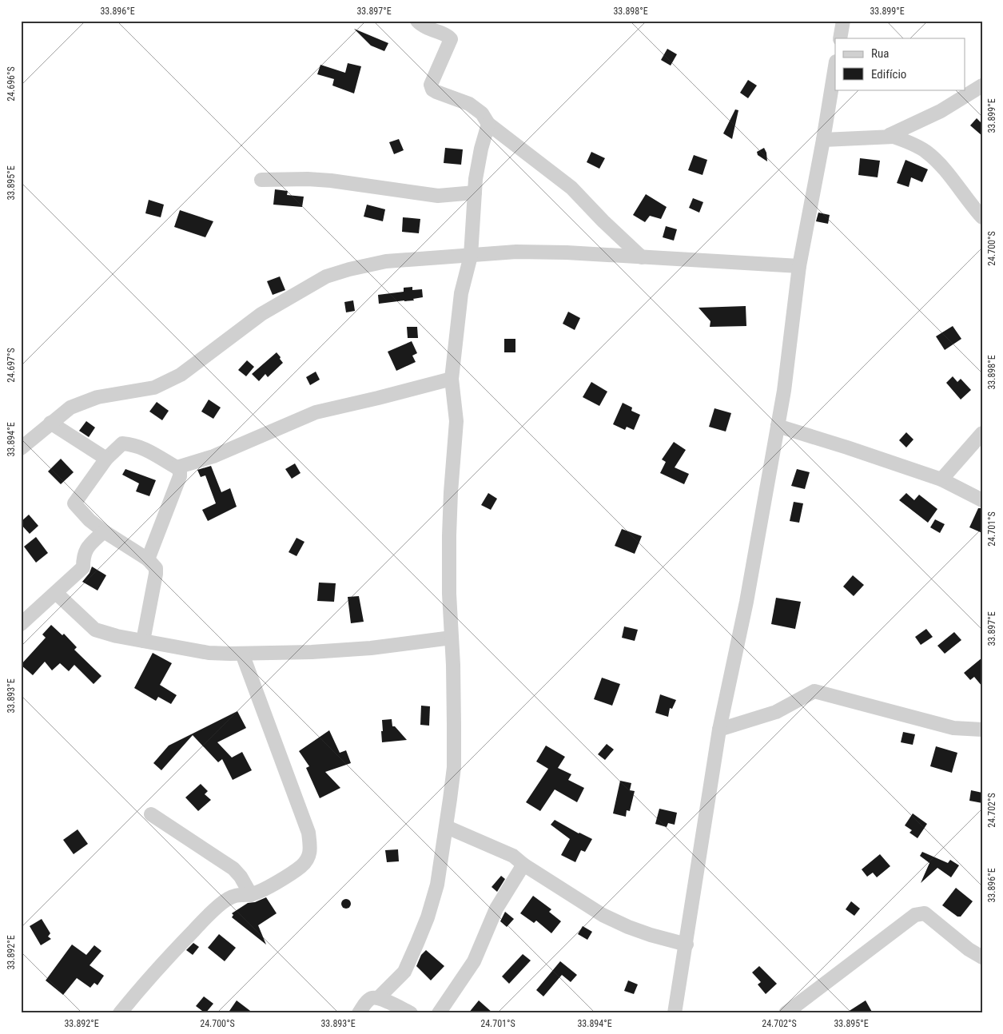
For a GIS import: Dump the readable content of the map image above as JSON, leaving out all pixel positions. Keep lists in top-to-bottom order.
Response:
{
  "legend": ["Rua", "Edifício"],
  "coordinates": [
    "33.896°E",
    "33.897°E",
    "33.898°E",
    "33.899°E",
    "24.696°S",
    "33.895°E",
    "24.700°S",
    "24.697°S",
    "33.894°E",
    "24.701°S",
    "33.893°E",
    "24.702°S",
    "33.892°E"
  ]
}
